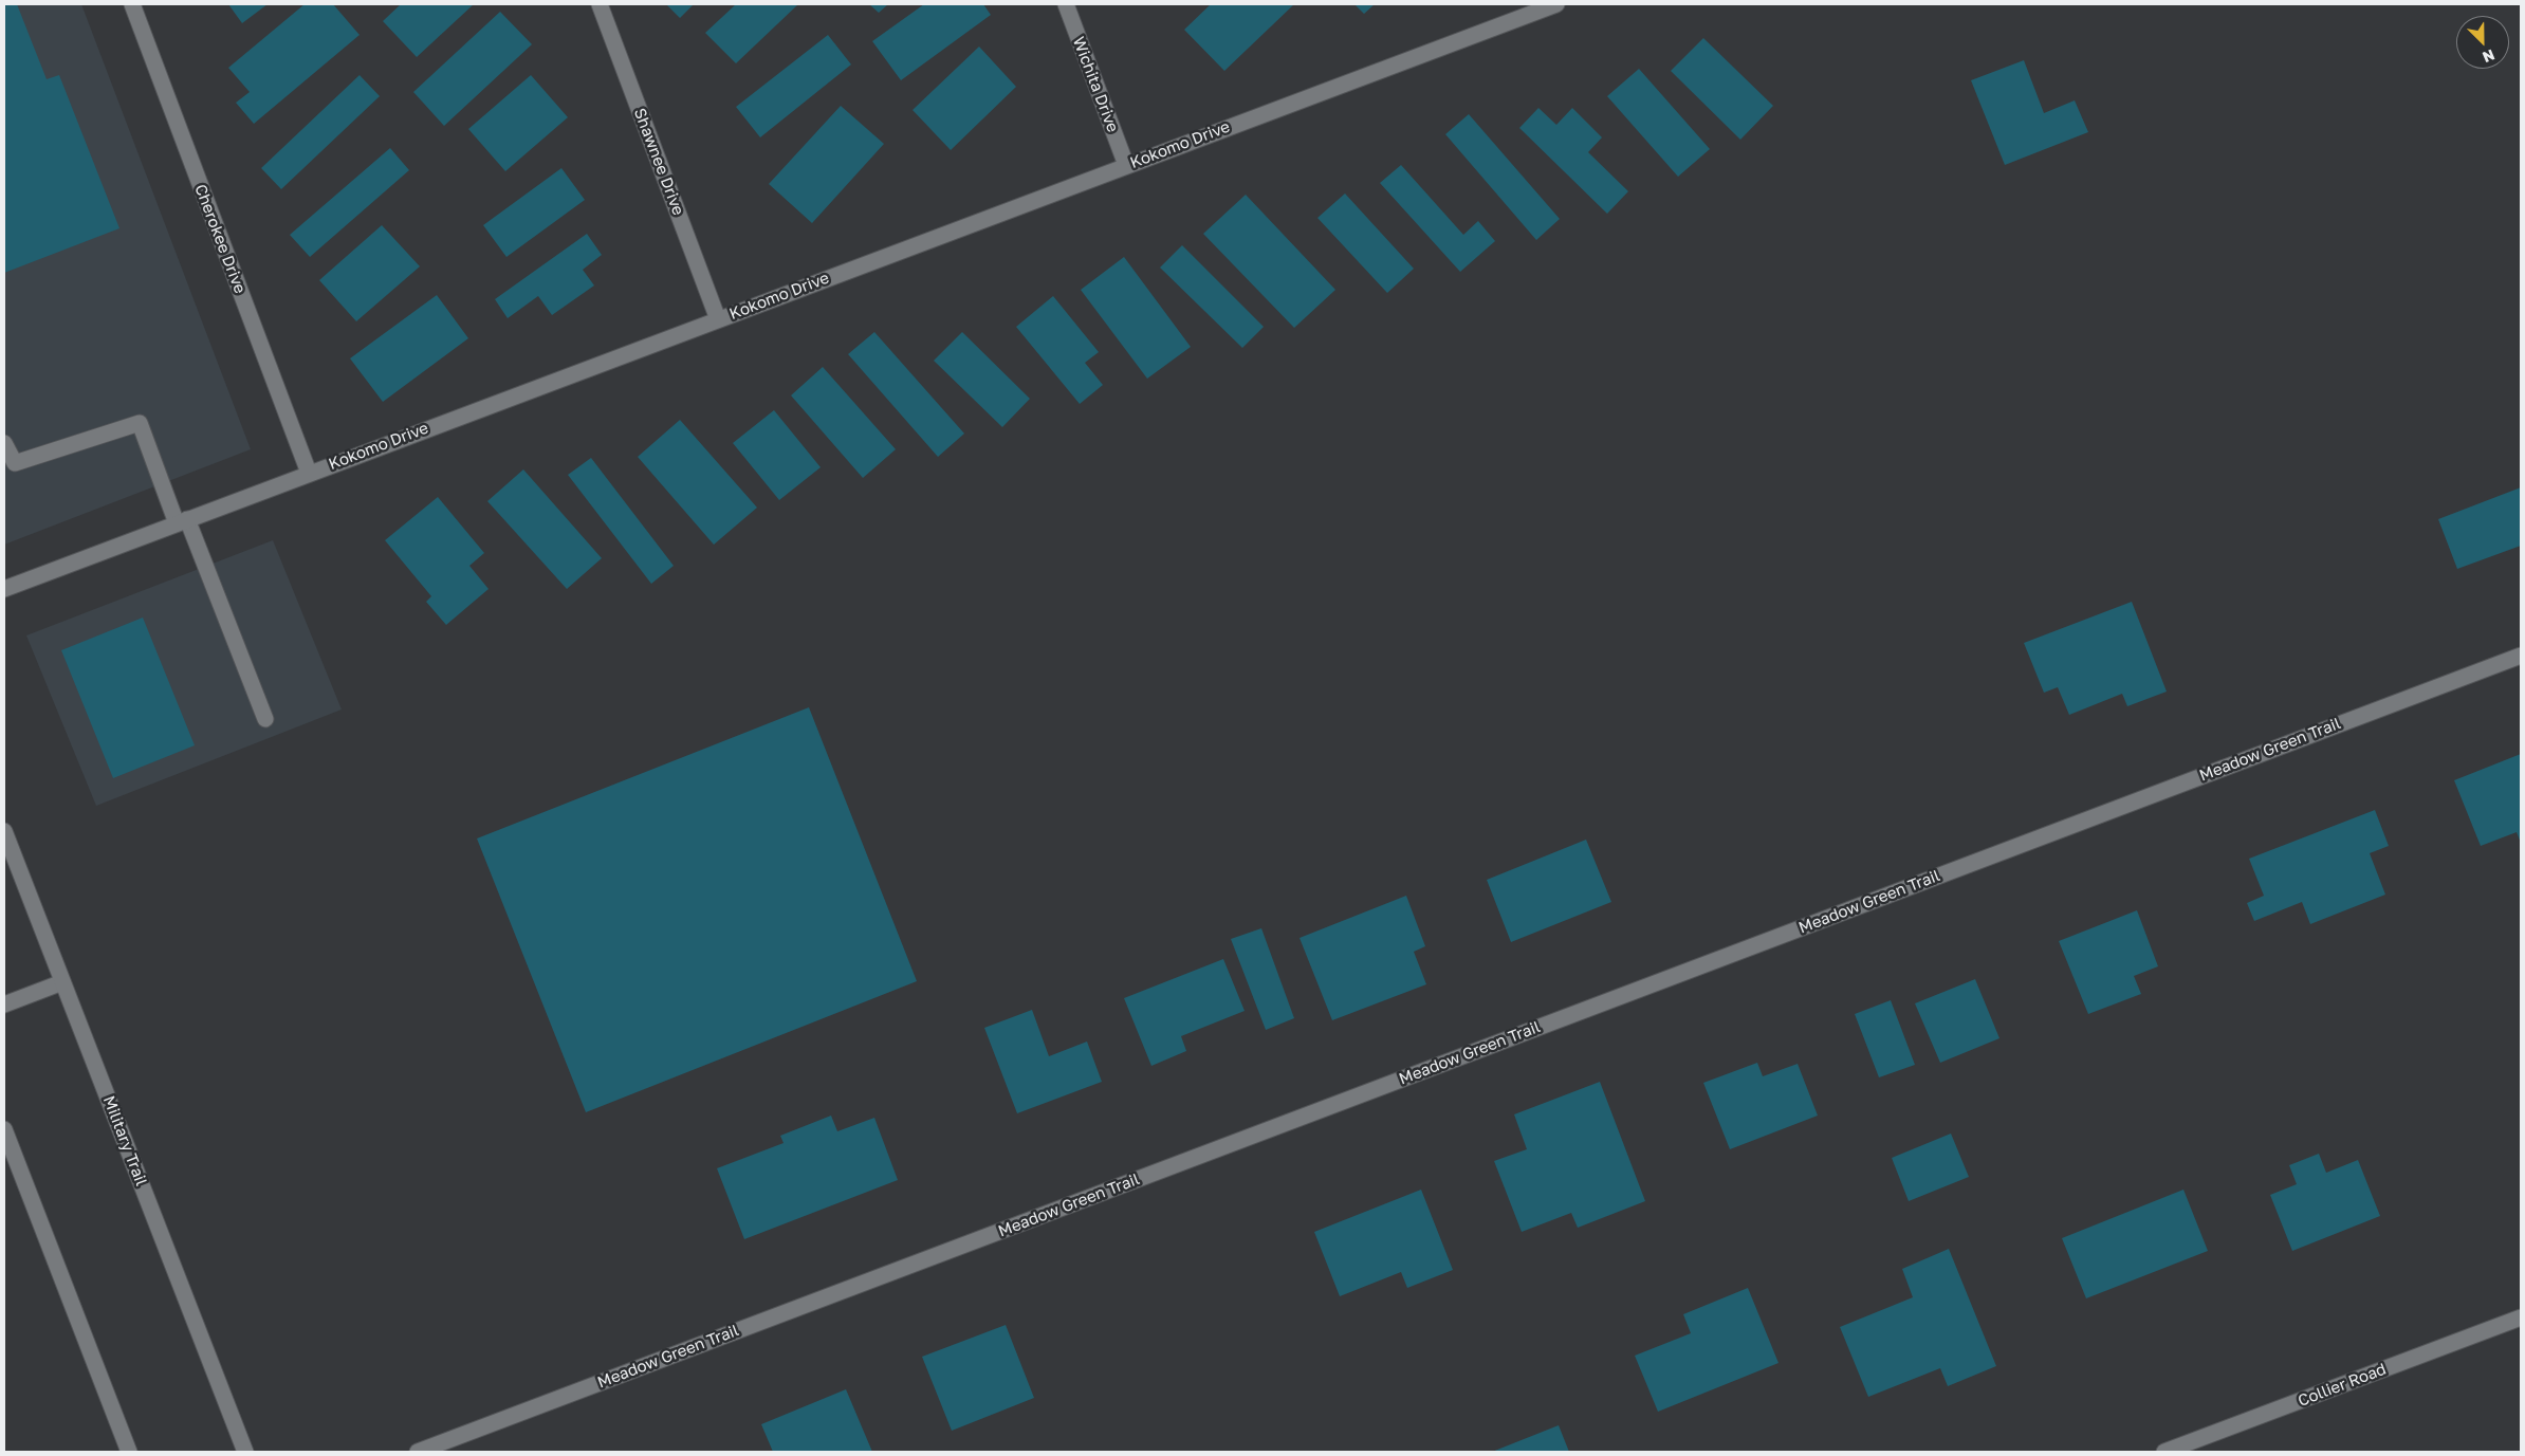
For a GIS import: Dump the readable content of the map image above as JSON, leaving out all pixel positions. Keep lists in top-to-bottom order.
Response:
{
  "streets": {
    "street": [
      "Wichita Drive",
      "Kokomo Drive",
      "Shawnee Drive",
      "Cherokee Drive",
      "Meadow Green Trail",
      "Military Trail",
      "Collier Road"
    ]
  },
  "crossings": [
    ["Wichita Drive", "Kokomo Drive"],
    ["Kokomo Drive", "Shawnee Drive"],
    ["Kokomo Drive", "Cherokee Drive"]
  ],
  "north": "bottom right"
}
